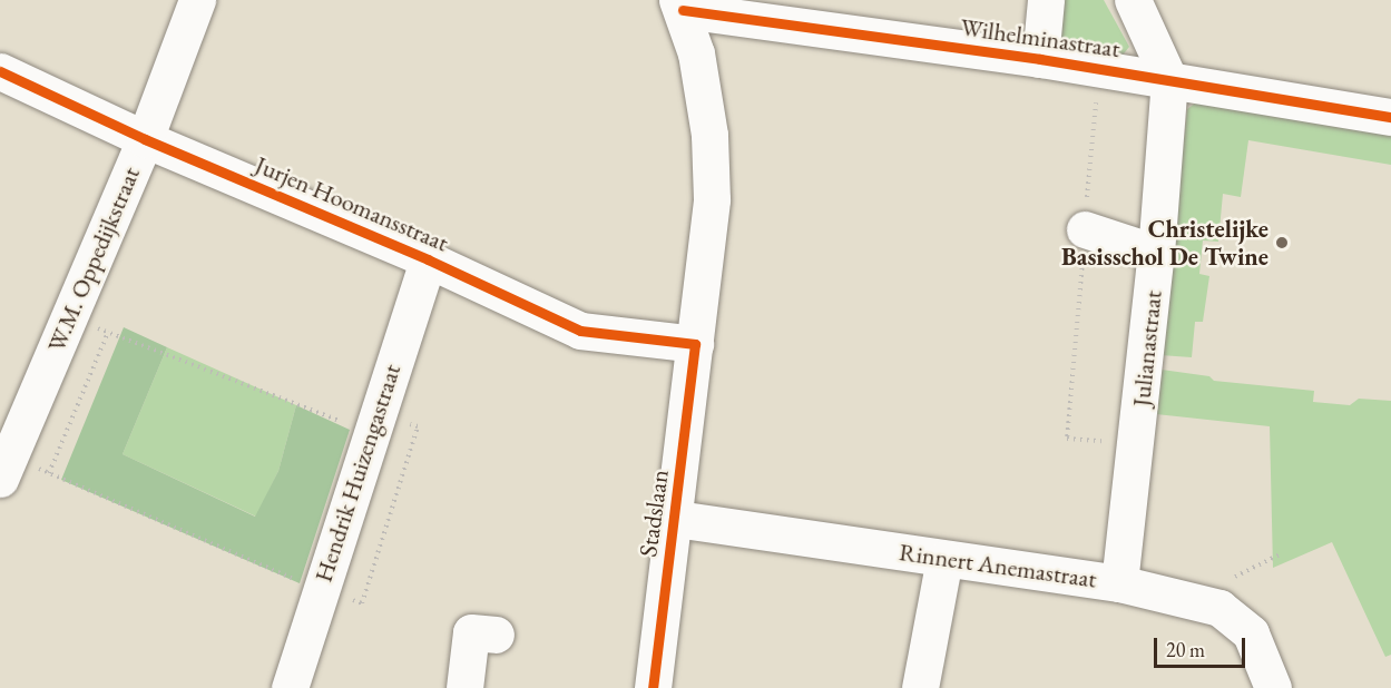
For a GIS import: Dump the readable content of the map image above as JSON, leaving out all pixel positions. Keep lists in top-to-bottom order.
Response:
{
  "streets": {
    "street": [
      "Wilhelminastraat",
      "Jurjen Hoomansstraat",
      "W.M. Oppedijkstraat",
      "Julianastraat",
      "Hendrik Huizengastraat",
      "Stadslaan",
      "Rinnert Anemastraat"
    ]
  },
  "crossings": [
    ["Wilhelminastraat", "Julianastraat"],
    ["Wilhelminastraat", "Stadslaan"],
    ["Jurjen Hoomansstraat", "W.M. Oppedijkstraat"],
    ["Jurjen Hoomansstraat", "Hendrik Huizengastraat"],
    ["Jurjen Hoomansstraat", "Stadslaan"],
    ["Julianastraat", "Rinnert Anemastraat"],
    ["Stadslaan", "Rinnert Anemastraat"]
  ],
  "places": ["Christelijke Basisschol De Twine"],
  "scale_bar": "20 m"
}
